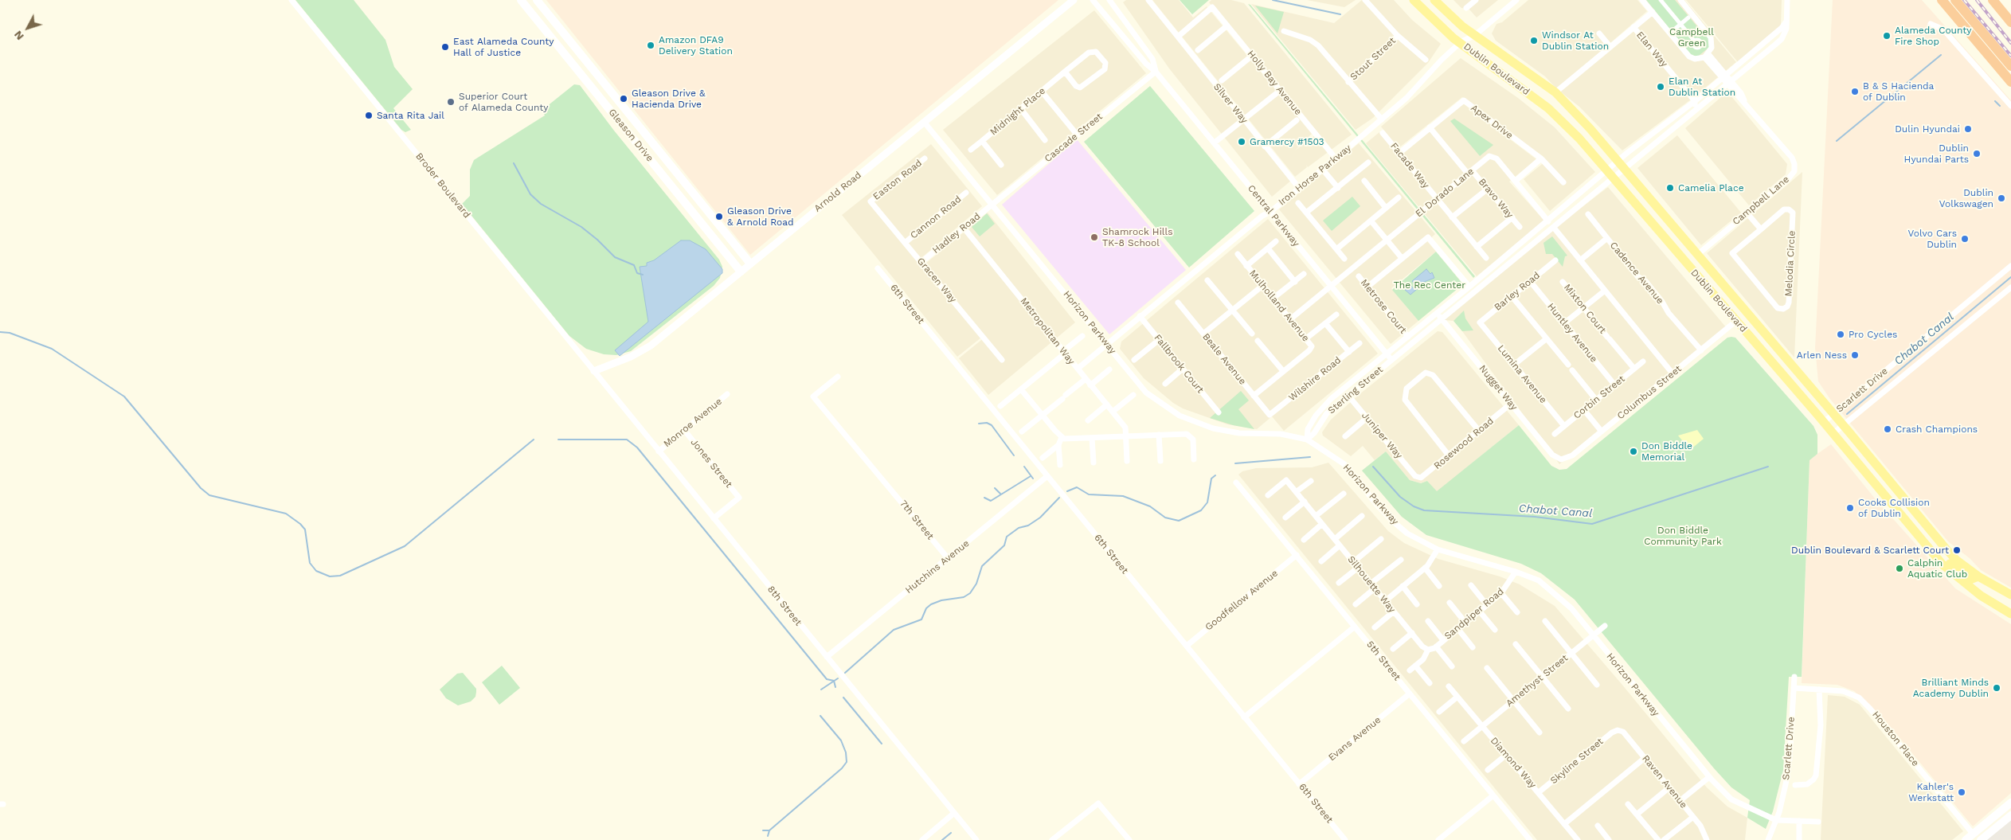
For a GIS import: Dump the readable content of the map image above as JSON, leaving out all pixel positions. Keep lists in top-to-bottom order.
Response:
{
  "streets": {
    "main road": ["Dublin Boulevard", "Gleason Drive"],
    "street": [
      "Elan Way",
      "Stout Street",
      "Holly Bay Avenue",
      "Silver Way",
      "Midnight Place",
      "Apex Drive",
      "Cascade Street",
      "Facade Way",
      "Iron Horse Parkway",
      "Easton Road",
      "Broder Boulevard",
      "Arnold Road",
      "El Dorado Lane",
      "Bravo Way",
      "Campbell Lane",
      "Central Parkway",
      "Cannon Road",
      "Hadley Road",
      "Melodia Circle",
      "Cadence Avenue",
      "Gracen Way",
      "Barley Road",
      "6th Street",
      "Mulholland Avenue",
      "Metrose Court",
      "Mixton Court",
      "Horizon Parkway",
      "Metropolitan Way",
      "Huntley Avenue",
      "Beale Avenue",
      "Fallbrook Court",
      "Lumina Avenue",
      "Wilshire Road",
      "Nugget Way",
      "Sterling Street",
      "Scarlett Drive",
      "Columbus Street",
      "Corbin Street",
      "Monroe Avenue",
      "Juniper Way",
      "Rosewood Road",
      "Jones Street",
      "7th Street",
      "Hutchins Avenue",
      "Silhouette Way",
      "Goodfellow Avenue",
      "8th Street",
      "Sandpiper Road",
      "5th Street",
      "Amethyst Street",
      "Evans Avenue",
      "Houston Place",
      "Skyline Street",
      "Diamond Way",
      "Raven Avenue"
    ]
  },
  "crossings": [
    ["Elan Way", "Sterling Street"],
    ["Dublin Boulevard", "Iron Horse Parkway"],
    ["Dublin Boulevard", "Campbell Lane"],
    ["Dublin Boulevard", "Sterling Street"],
    ["Dublin Boulevard", "Scarlett Drive"],
    ["Dublin Boulevard", "Columbus Street"],
    ["Holly Bay Avenue", "Silver Way"],
    ["Holly Bay Avenue", "Iron Horse Parkway"],
    ["Silver Way", "Iron Horse Parkway"],
    ["Apex Drive", "Facade Way"],
    ["Apex Drive", "Bravo Way"],
    ["Gleason Drive", "Arnold Road"],
    ["Cascade Street", "Central Parkway"],
    ["Cascade Street", "Hadley Road"],
    ["Cascade Street", "Horizon Parkway"],
    ["Facade Way", "El Dorado Lane"],
    ["Iron Horse Parkway", "Central Parkway"],
    ["Iron Horse Parkway", "Horizon Parkway"],
    ["Iron Horse Parkway", "Metropolitan Way"],
    ["Iron Horse Parkway", "Fallbrook Court"],
    ["Easton Road", "Gracen Way"],
    ["Broder Boulevard", "Arnold Road"],
    ["Broder Boulevard", "8th Street"],
    ["Arnold Road", "Horizon Parkway"],
    ["Arnold Road", "8th Street"],
    ["El Dorado Lane", "Bravo Way"],
    ["El Dorado Lane", "Central Parkway"],
    ["El Dorado Lane", "Mulholland Avenue"],
    ["El Dorado Lane", "Sterling Street"],
    ["Campbell Lane", "Sterling Street"],
    ["Central Parkway", "Sterling Street"],
    ["Cannon Road", "Gracen Way"],
    ["Hadley Road", "Gracen Way"],
    ["Hadley Road", "Horizon Parkway"],
    ["Hadley Road", "Metropolitan Way"],
    ["Cadence Avenue", "Columbus Street"],
    ["Barley Road", "Huntley Avenue"],
    ["Barley Road", "Lumina Avenue"],
    ["6th Street", "Hutchins Avenue"],
    ["6th Street", "Goodfellow Avenue"],
    ["6th Street", "Evans Avenue"],
    ["Metrose Court", "Sterling Street"],
    ["Mixton Court", "Corbin Street"],
    ["Horizon Parkway", "Sterling Street"],
    ["Horizon Parkway", "Scarlett Drive"],
    ["Horizon Parkway", "Sandpiper Road"],
    ["Horizon Parkway", "Amethyst Street"],
    ["Huntley Avenue", "Corbin Street"],
    ["Beale Avenue", "Wilshire Road"],
    ["Lumina Avenue", "Corbin Street"],
    ["Nugget Way", "Sterling Street"],
    ["Nugget Way", "Columbus Street"],
    ["Nugget Way", "Rosewood Road"],
    ["Sterling Street", "Juniper Way"],
    ["Scarlett Drive", "Houston Place"],
    ["Monroe Avenue", "Jones Street"],
    ["Monroe Avenue", "8th Street"],
    ["Juniper Way", "Rosewood Road"],
    ["Jones Street", "8th Street"],
    ["7th Street", "Hutchins Avenue"],
    ["Hutchins Avenue", "8th Street"],
    ["Silhouette Way", "Sandpiper Road"],
    ["Goodfellow Avenue", "5th Street"],
    ["5th Street", "Evans Avenue"],
    ["Amethyst Street", "Diamond Way"],
    ["Skyline Street", "Diamond Way"],
    ["Skyline Street", "Raven Avenue"]
  ],
  "water": ["Chabot Canal"],
  "parks": ["Campbell Green", "The Rec Center", "Don Biddle Community Park"],
  "places": [
    "Alameda County Fire Shop",
    "Windsor At Dublin Station",
    "Amazon DFA9 Delivery Station",
    "East Alameda County Hall of Justice",
    "Elan At Dublin Station",
    "B & S Hacienda of Dublin",
    "Gleason Drive & Hacienda Drive",
    "Superior Court of Alameda County",
    "Santa Rita Jail",
    "Dulin Hyundai",
    "Gramercy #1503",
    "Dublin Hyundai Parts",
    "Camelia Place",
    "Dublin Volkswagen",
    "Gleason Drive & Arnold Road",
    "Shamrock Hills TK-8 School",
    "Volvo Cars Dublin",
    "Pro Cycles",
    "Arlen Ness",
    "Crash Champions",
    "Don Biddle Memorial",
    "Cooks Collision of Dublin",
    "Dublin Boulevard & Scarlett Court",
    "Calphin Aquatic Club",
    "Brilliant Minds Academy Dublin",
    "Kahler's Werkstatt"
  ],
  "north": "bottom left"
}
